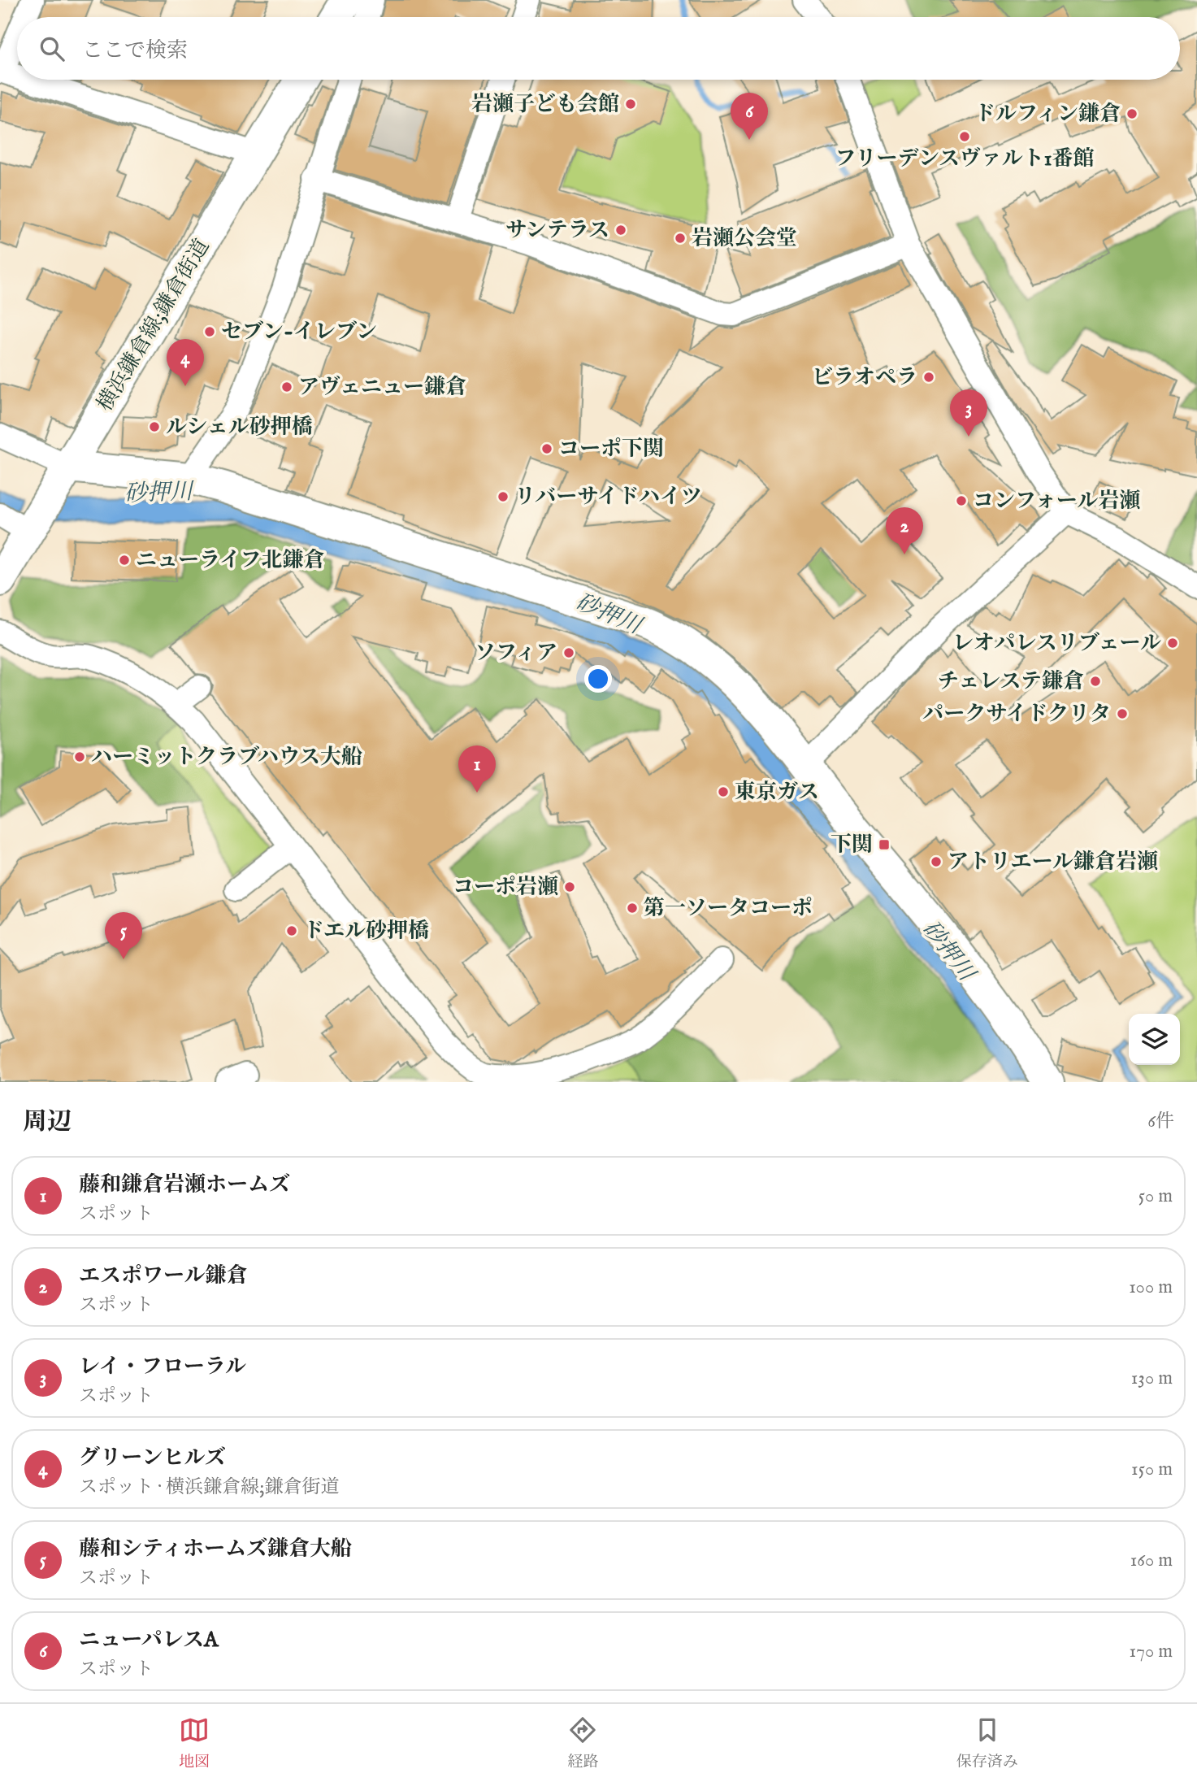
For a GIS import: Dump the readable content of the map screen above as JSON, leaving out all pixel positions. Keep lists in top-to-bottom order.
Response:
{
  "streets": {
    "street": ["横浜鎌倉線;鎌倉街道"]
  },
  "water": ["砂押川"],
  "places": {
    "other": [
      "岩瀬子ども会館",
      "ドルフィン鎌倉",
      "フリーデンスヴァルト1番館",
      "サンテラス",
      "岩瀬公会堂",
      "セブン-イレブン",
      "ビラオペラ",
      "アヴェニュー鎌倉",
      "ルシェル砂押橋",
      "コーポ下関",
      "リバーサイドハイツ",
      "コンフォール岩瀬",
      "ニューライフ北鎌倉",
      "レオパレスリブェール",
      "ソフィア",
      "チェレステ鎌倉",
      "パークサイドクリタ",
      "ハーミットクラブハウス大船",
      "東京ガス",
      "アトリエール鎌倉岩瀬",
      "コーポ岩瀬",
      "第一ソータコーポ",
      "ドエル砂押橋"
    ],
    "transit": ["下関"]
  },
  "page": {
    "search": "ここで検索",
    "pins": [
      "6",
      "4",
      "3",
      "2",
      "1",
      "5"
    ],
    "heading": ["周辺", "6件"],
    "list": [
      {
        "mark": "1",
        "name": "藤和鎌倉岩瀬ホームズ",
        "note": "スポット",
        "value": "50 m"
      },
      {
        "mark": "2",
        "name": "エスポワール鎌倉",
        "note": "スポット",
        "value": "100 m"
      },
      {
        "mark": "3",
        "name": "レイ・フローラル",
        "note": "スポット",
        "value": "130 m"
      },
      {
        "mark": "4",
        "name": "グリーンヒルズ",
        "note": "スポット · 横浜鎌倉線;鎌倉街道",
        "value": "150 m"
      },
      {
        "mark": "5",
        "name": "藤和シティホームズ鎌倉大船",
        "note": "スポット",
        "value": "160 m"
      },
      {
        "mark": "6",
        "name": "ニューパレスA",
        "note": "スポット",
        "value": "170 m"
      }
    ],
    "nav": ["地図", "経路", "保存済み"]
  }
}
